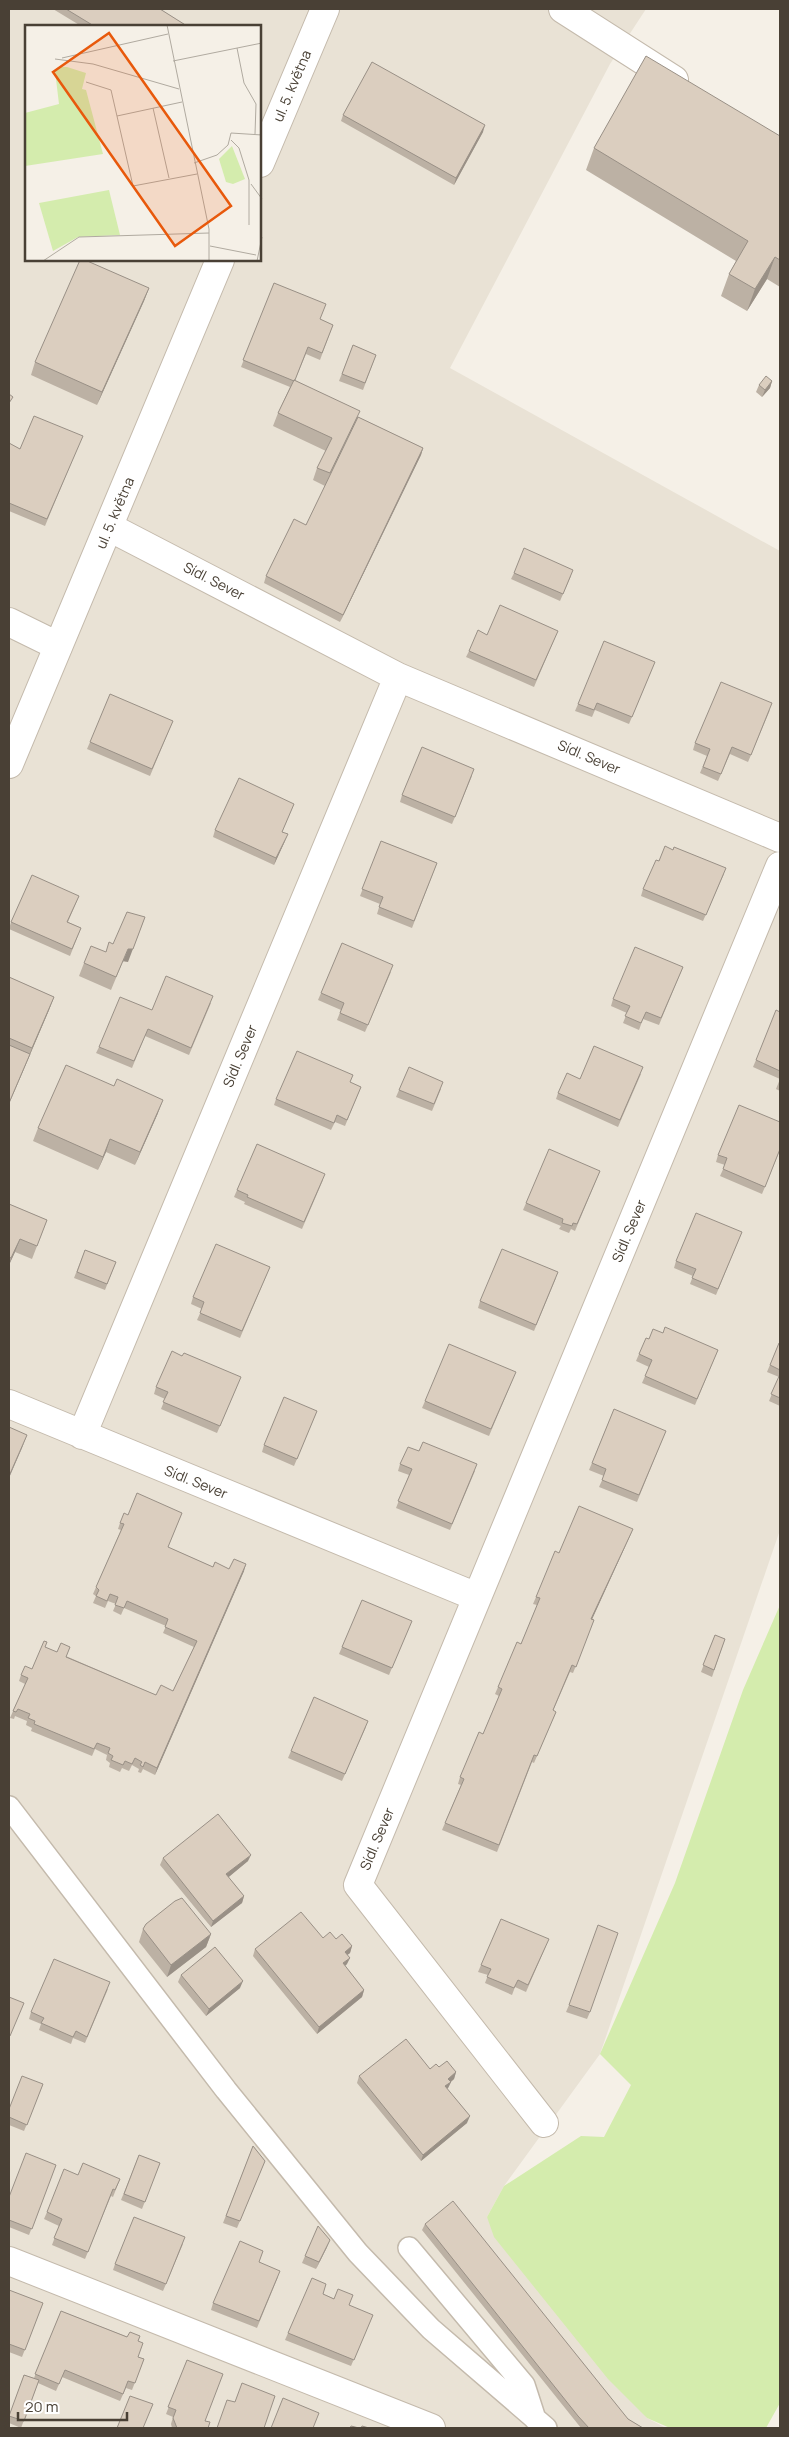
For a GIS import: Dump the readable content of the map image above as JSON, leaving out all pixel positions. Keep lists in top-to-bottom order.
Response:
{
  "streets": {
    "street": ["ul. 5. května", "Sídl. Sever"]
  },
  "crossings": [
    ["ul. 5. května", "Sídl. Sever"]
  ],
  "scale_bar": "20 m"
}
